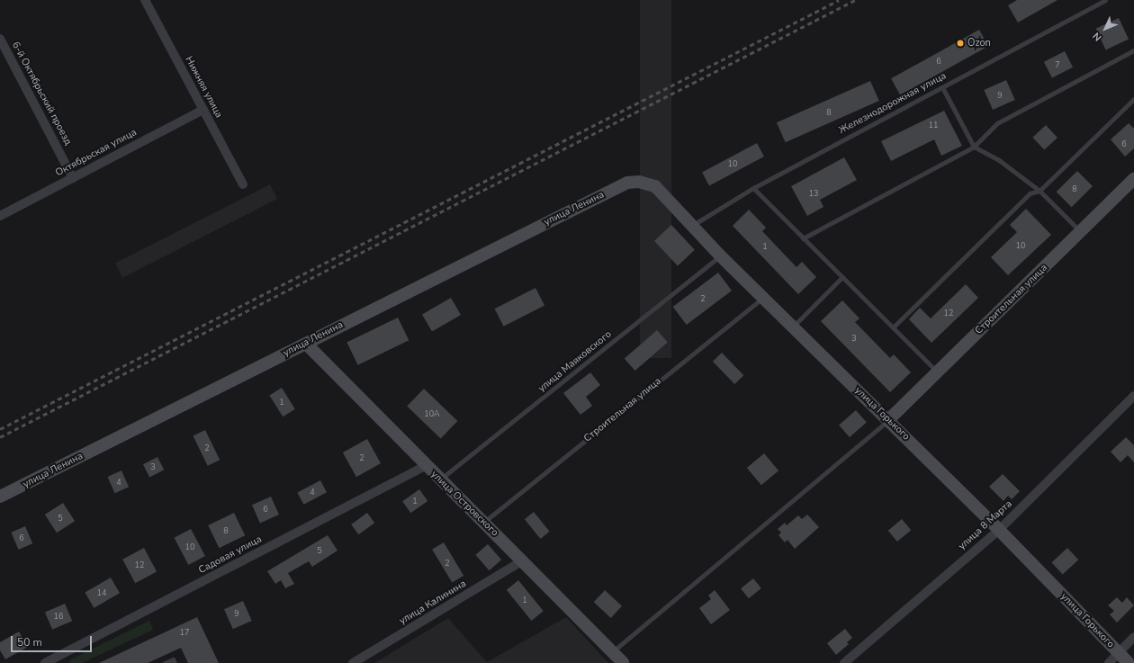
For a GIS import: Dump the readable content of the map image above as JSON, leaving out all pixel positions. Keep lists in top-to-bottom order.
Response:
{
  "streets": {
    "street": [
      "Нижняя улица",
      "6-й Октябрьский проезд",
      "Октябрьская улица",
      "улица Ленина",
      "Строительная улица",
      "улица Горького",
      "улица Островского",
      "улица 8 Марта",
      "Садовая улица",
      "улица Калинина"
    ],
    "lane": ["Железнодорожная улица", "улица Маяковского"]
  },
  "crossings": [
    ["Нижняя улица", "Октябрьская улица"],
    ["6-й Октябрьский проезд", "Октябрьская улица"],
    ["Железнодорожная улица", "улица Горького"],
    ["улица Ленина", "улица Горького"],
    ["улица Ленина", "улица Островского"],
    ["Строительная улица", "улица Горького"],
    ["Строительная улица", "улица Островского"],
    ["улица Маяковского", "улица Горького"],
    ["улица Маяковского", "улица Островского"],
    ["улица Горького", "улица 8 Марта"],
    ["улица Островского", "Садовая улица"],
    ["улица Островского", "улица Калинина"]
  ],
  "places": ["Ozon"],
  "house_numbers": [
    "6",
    "7",
    "9",
    "8",
    "11",
    "6",
    "10",
    "8",
    "13",
    "10",
    "1",
    "2",
    "12",
    "3",
    "1",
    "10А",
    "2",
    "2",
    "3",
    "4",
    "4",
    "1",
    "6",
    "5",
    "8",
    "6",
    "10",
    "5",
    "2",
    "12",
    "14",
    "1",
    "9",
    "16",
    "17"
  ],
  "scale_bar": "50 m",
  "north": "bottom left"
}
